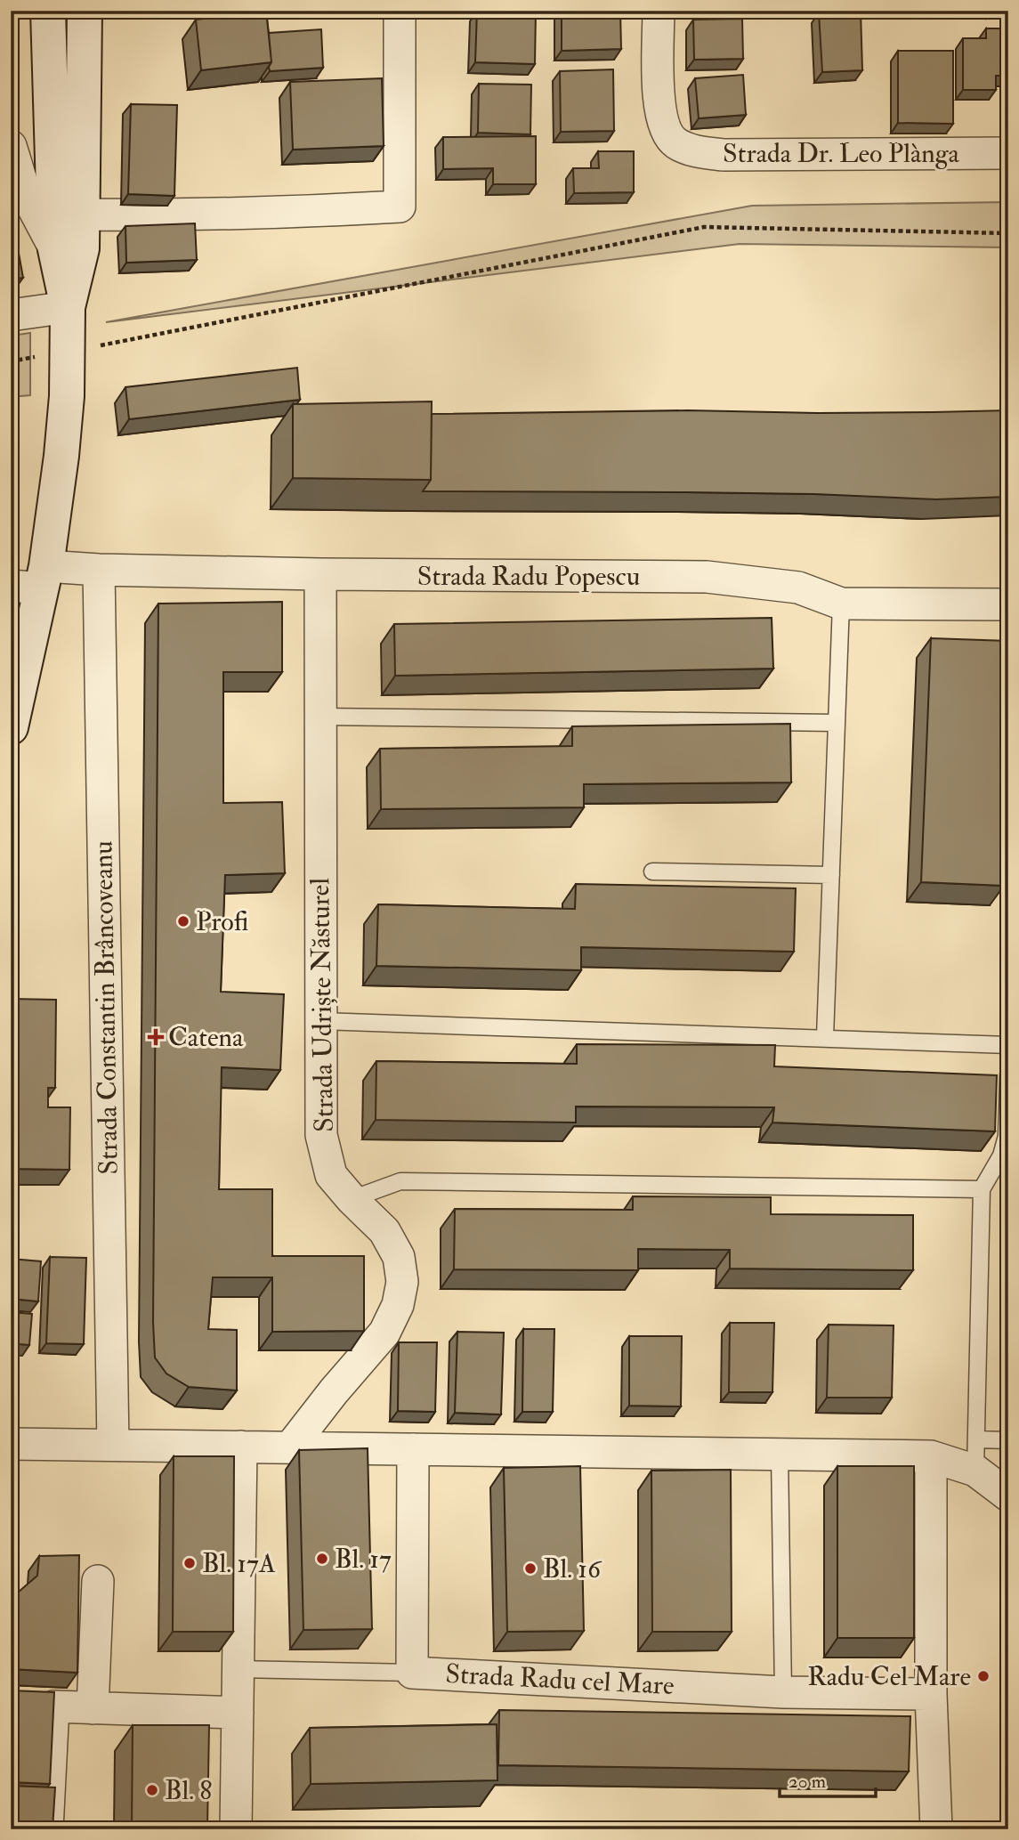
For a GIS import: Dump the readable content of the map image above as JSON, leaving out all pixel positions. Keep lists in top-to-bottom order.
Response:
{
  "streets": {
    "street": [
      "Strada Dr. Leo Plànga",
      "Strada Radu Popescu",
      "Strada Udriște Năsturel",
      "Strada Constantin Brâncoveanu",
      "Strada Radu cel Mare"
    ]
  },
  "crossings": [
    ["Strada Radu Popescu", "Strada Udriște Năsturel"],
    ["Strada Radu Popescu", "Strada Constantin Brâncoveanu"]
  ],
  "places": {
    "other": [
      "Profi",
      "Bl. 17",
      "Bl. 17A",
      "Bl. 16",
      "Radu Cel Mare",
      "Bl. 8"
    ],
    "health": ["Catena"]
  },
  "scale_bar": "20 m"
}
